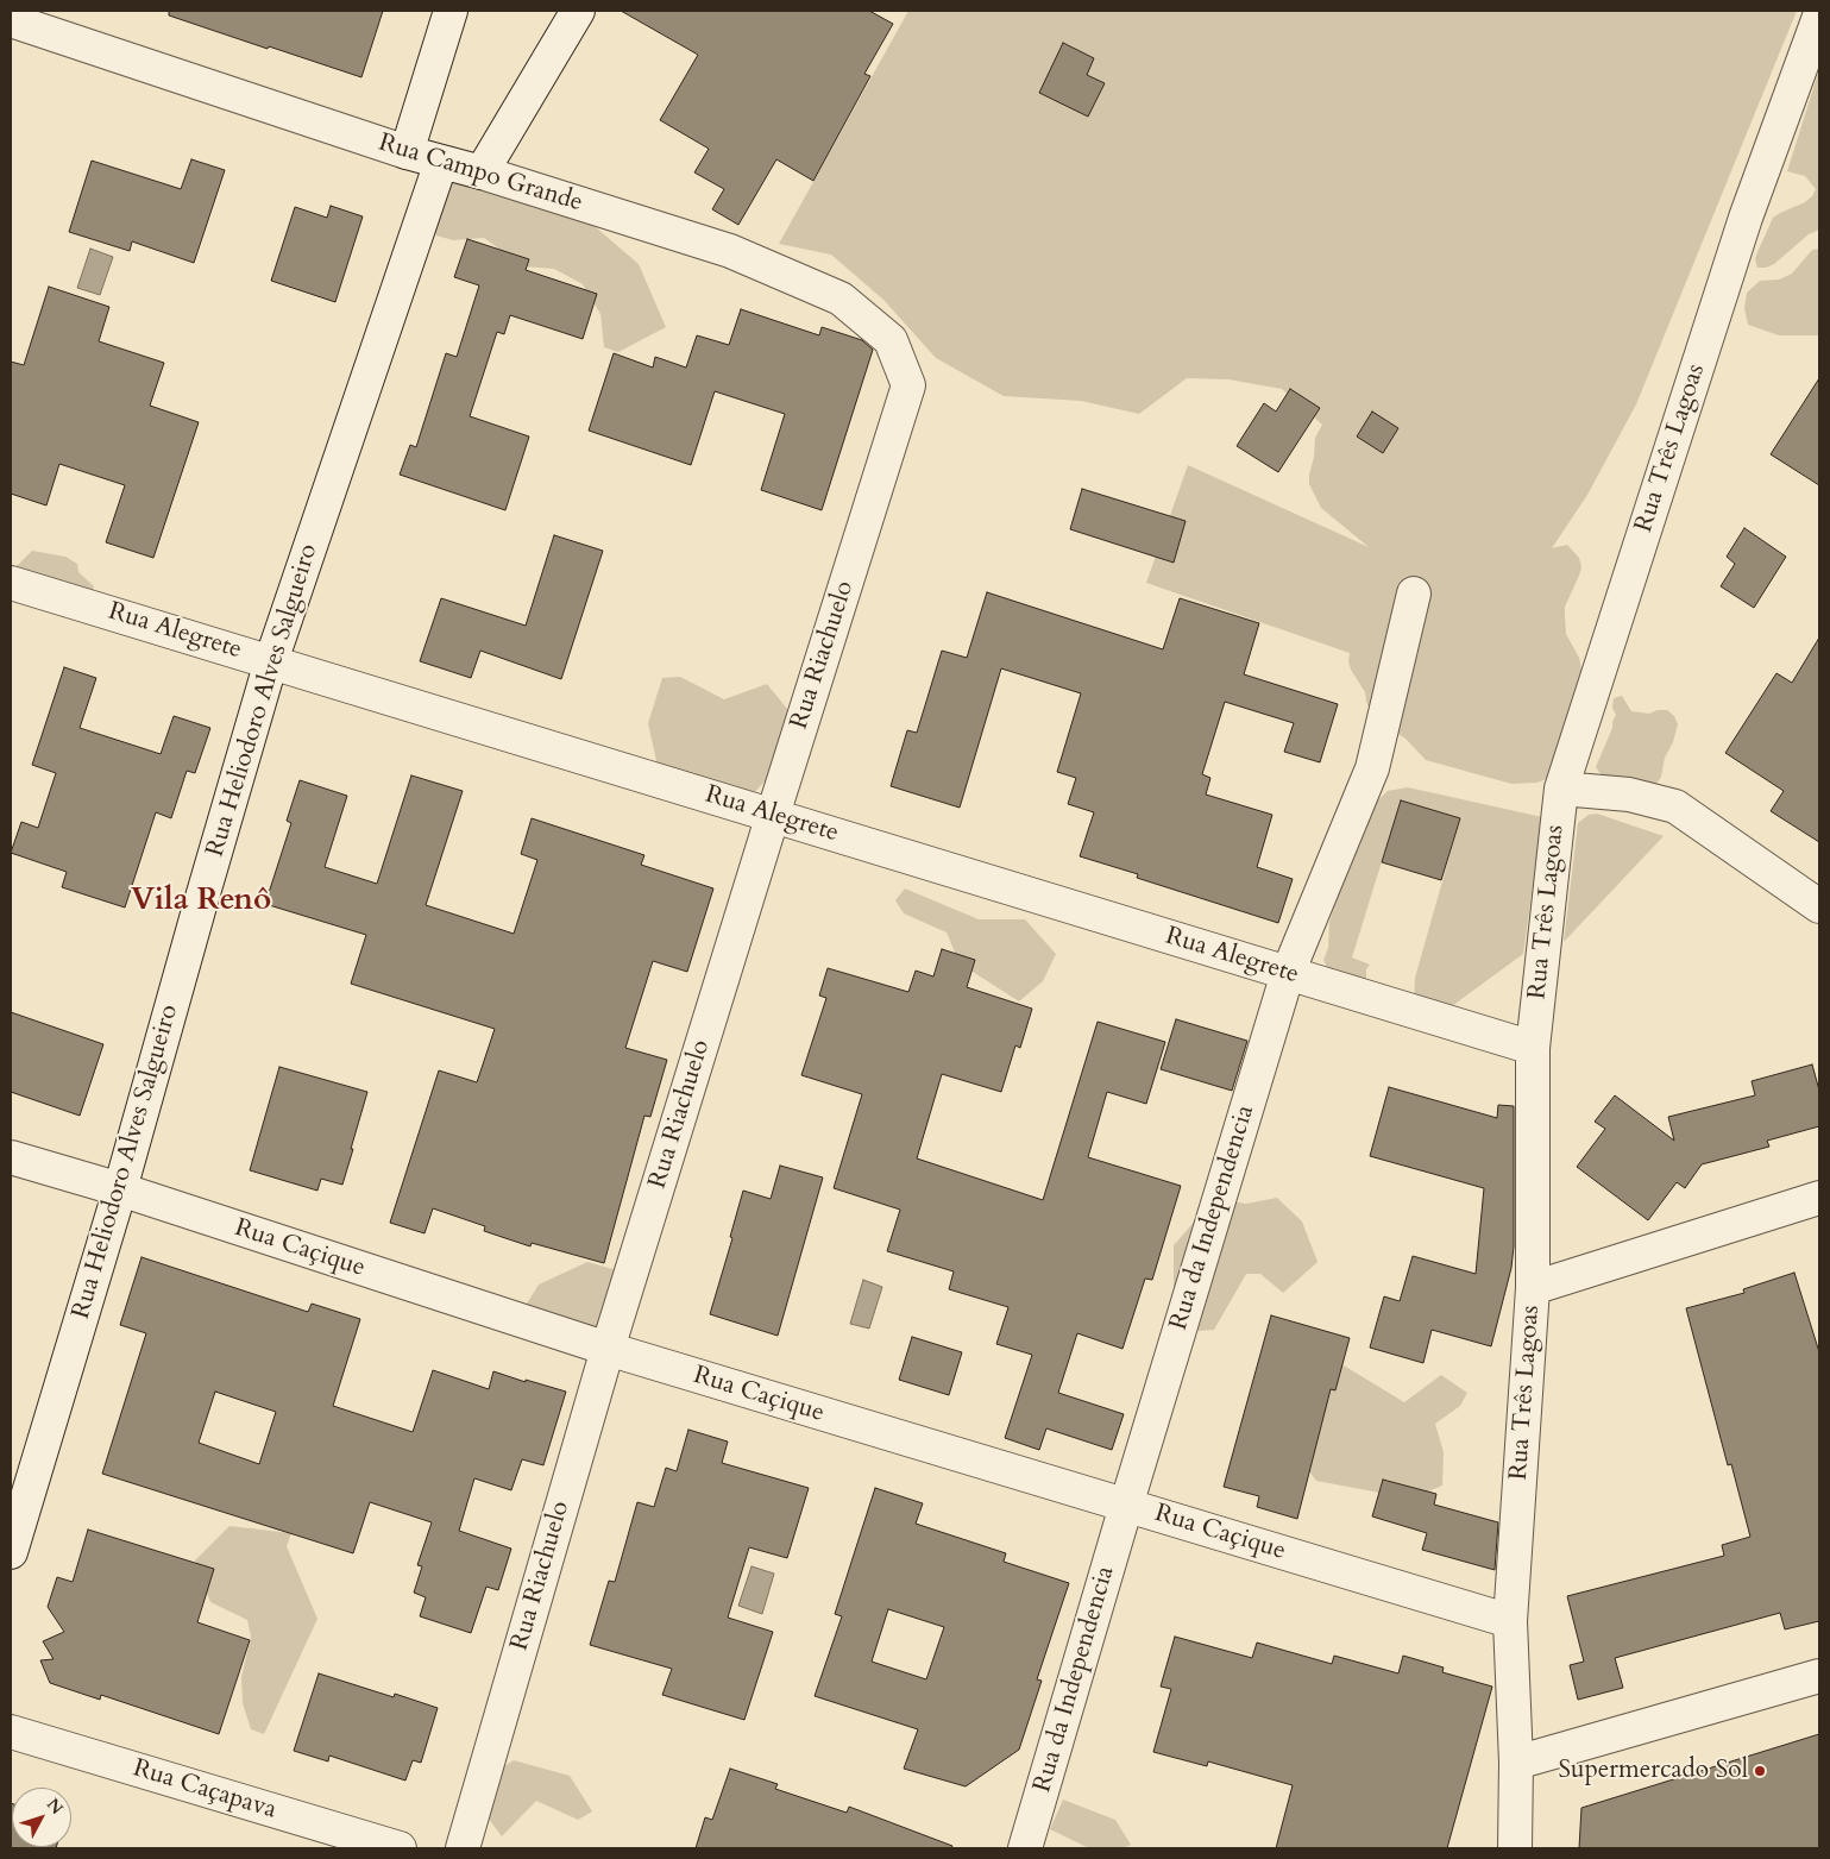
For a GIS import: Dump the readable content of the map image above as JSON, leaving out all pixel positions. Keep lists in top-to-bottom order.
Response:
{
  "streets": {
    "street": [
      "Rua Campo Grande",
      "Rua Três Lagoas",
      "Rua Alegrete",
      "Rua Riachuelo",
      "Rua Heliodoro Alves Salgueiro",
      "Rua da Independencia",
      "Rua Caçique",
      "Rua Caçapava"
    ]
  },
  "crossings": [
    ["Rua Campo Grande", "Rua Riachuelo"],
    ["Rua Campo Grande", "Rua Heliodoro Alves Salgueiro"],
    ["Rua Três Lagoas", "Rua Alegrete"],
    ["Rua Três Lagoas", "Rua Caçique"],
    ["Rua Alegrete", "Rua Riachuelo"],
    ["Rua Alegrete", "Rua Heliodoro Alves Salgueiro"],
    ["Rua Alegrete", "Rua da Independencia"],
    ["Rua Riachuelo", "Rua Caçique"],
    ["Rua Heliodoro Alves Salgueiro", "Rua Caçique"],
    ["Rua da Independencia", "Rua Caçique"]
  ],
  "districts": ["Vila Renô"],
  "places": ["Supermercado Sol"],
  "north": "top right"
}
